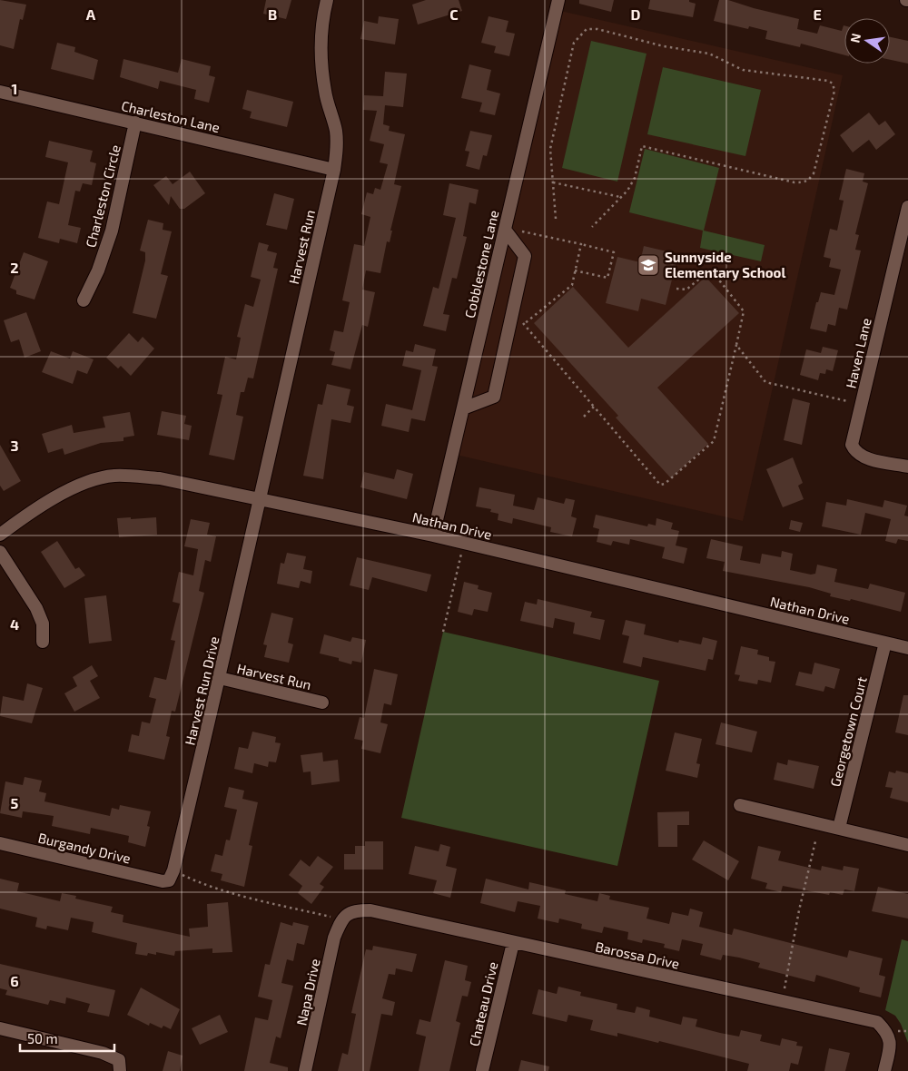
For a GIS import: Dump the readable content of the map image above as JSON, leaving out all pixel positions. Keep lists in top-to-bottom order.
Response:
{
  "streets": {
    "street": [
      "Charleston Lane",
      "Charleston Circle",
      "Harvest Run",
      "Cobblestone Lane",
      "Haven Lane",
      "Nathan Drive",
      "Harvest Run Drive",
      "Georgetown Court",
      "Burgandy Drive",
      "Barossa Drive",
      "Napa Drive",
      "Chateau Drive"
    ]
  },
  "crossings": [
    ["Charleston Lane", "Charleston Circle"],
    ["Charleston Lane", "Harvest Run"],
    ["Harvest Run", "Nathan Drive"],
    ["Harvest Run", "Harvest Run Drive"],
    ["Cobblestone Lane", "Nathan Drive"],
    ["Nathan Drive", "Harvest Run Drive"],
    ["Nathan Drive", "Georgetown Court"],
    ["Harvest Run Drive", "Burgandy Drive"],
    ["Barossa Drive", "Napa Drive"],
    ["Barossa Drive", "Chateau Drive"]
  ],
  "places": {
    "school or university": ["Sunnyside Elementary School"]
  },
  "scale_bar": "50 m",
  "north": "left",
  "grid": {
    "columns": [
      "A",
      "B",
      "C",
      "D",
      "E"
    ],
    "rows": [
      "1",
      "2",
      "3",
      "4",
      "5",
      "6"
    ]
  }
}
